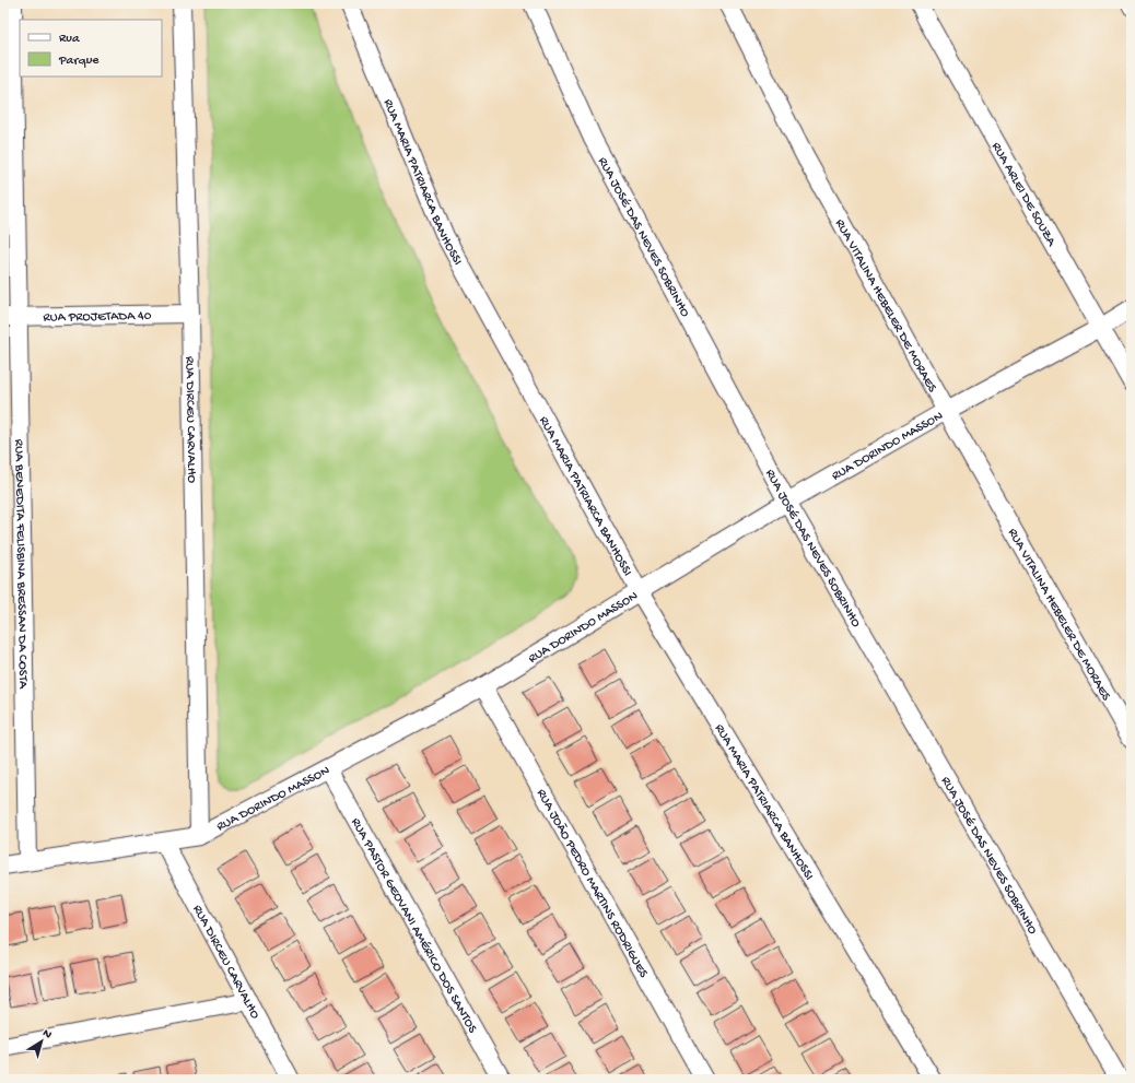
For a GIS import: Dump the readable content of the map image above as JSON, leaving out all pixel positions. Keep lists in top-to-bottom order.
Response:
{
  "streets": {
    "street": [
      "RUA MARIA PATRIARCA BANHOSSI",
      "RUA ARLEI DE SOUZA",
      "RUA JOSÉ DAS NEVES SOBRINHO",
      "RUA VITALINA HEBELER DE MORAES",
      "RUA PROJETADA 40",
      "RUA DIRCEU CARVALHO",
      "RUA DORINDO MASSON",
      "RUA BENEDITA FELISBINA BRESSAN DA COSTA",
      "RUA JOÃO PEDRO MARTINS RODRIGUES",
      "RUA PASTOR GEOVANI AMÉRICO DOS SANTOS"
    ]
  },
  "crossings": [
    ["RUA MARIA PATRIARCA BANHOSSI", "RUA DORINDO MASSON"],
    ["RUA ARLEI DE SOUZA", "RUA DORINDO MASSON"],
    ["RUA JOSÉ DAS NEVES SOBRINHO", "RUA DORINDO MASSON"],
    ["RUA VITALINA HEBELER DE MORAES", "RUA DORINDO MASSON"],
    ["RUA PROJETADA 40", "RUA DIRCEU CARVALHO"],
    ["RUA PROJETADA 40", "RUA BENEDITA FELISBINA BRESSAN DA COSTA"],
    ["RUA DIRCEU CARVALHO", "RUA DORINDO MASSON"],
    ["RUA DORINDO MASSON", "RUA BENEDITA FELISBINA BRESSAN DA COSTA"],
    ["RUA DORINDO MASSON", "RUA JOÃO PEDRO MARTINS RODRIGUES"],
    ["RUA DORINDO MASSON", "RUA PASTOR GEOVANI AMÉRICO DOS SANTOS"]
  ],
  "legend": ["Rua", "Parque"],
  "north": "top right"
}
